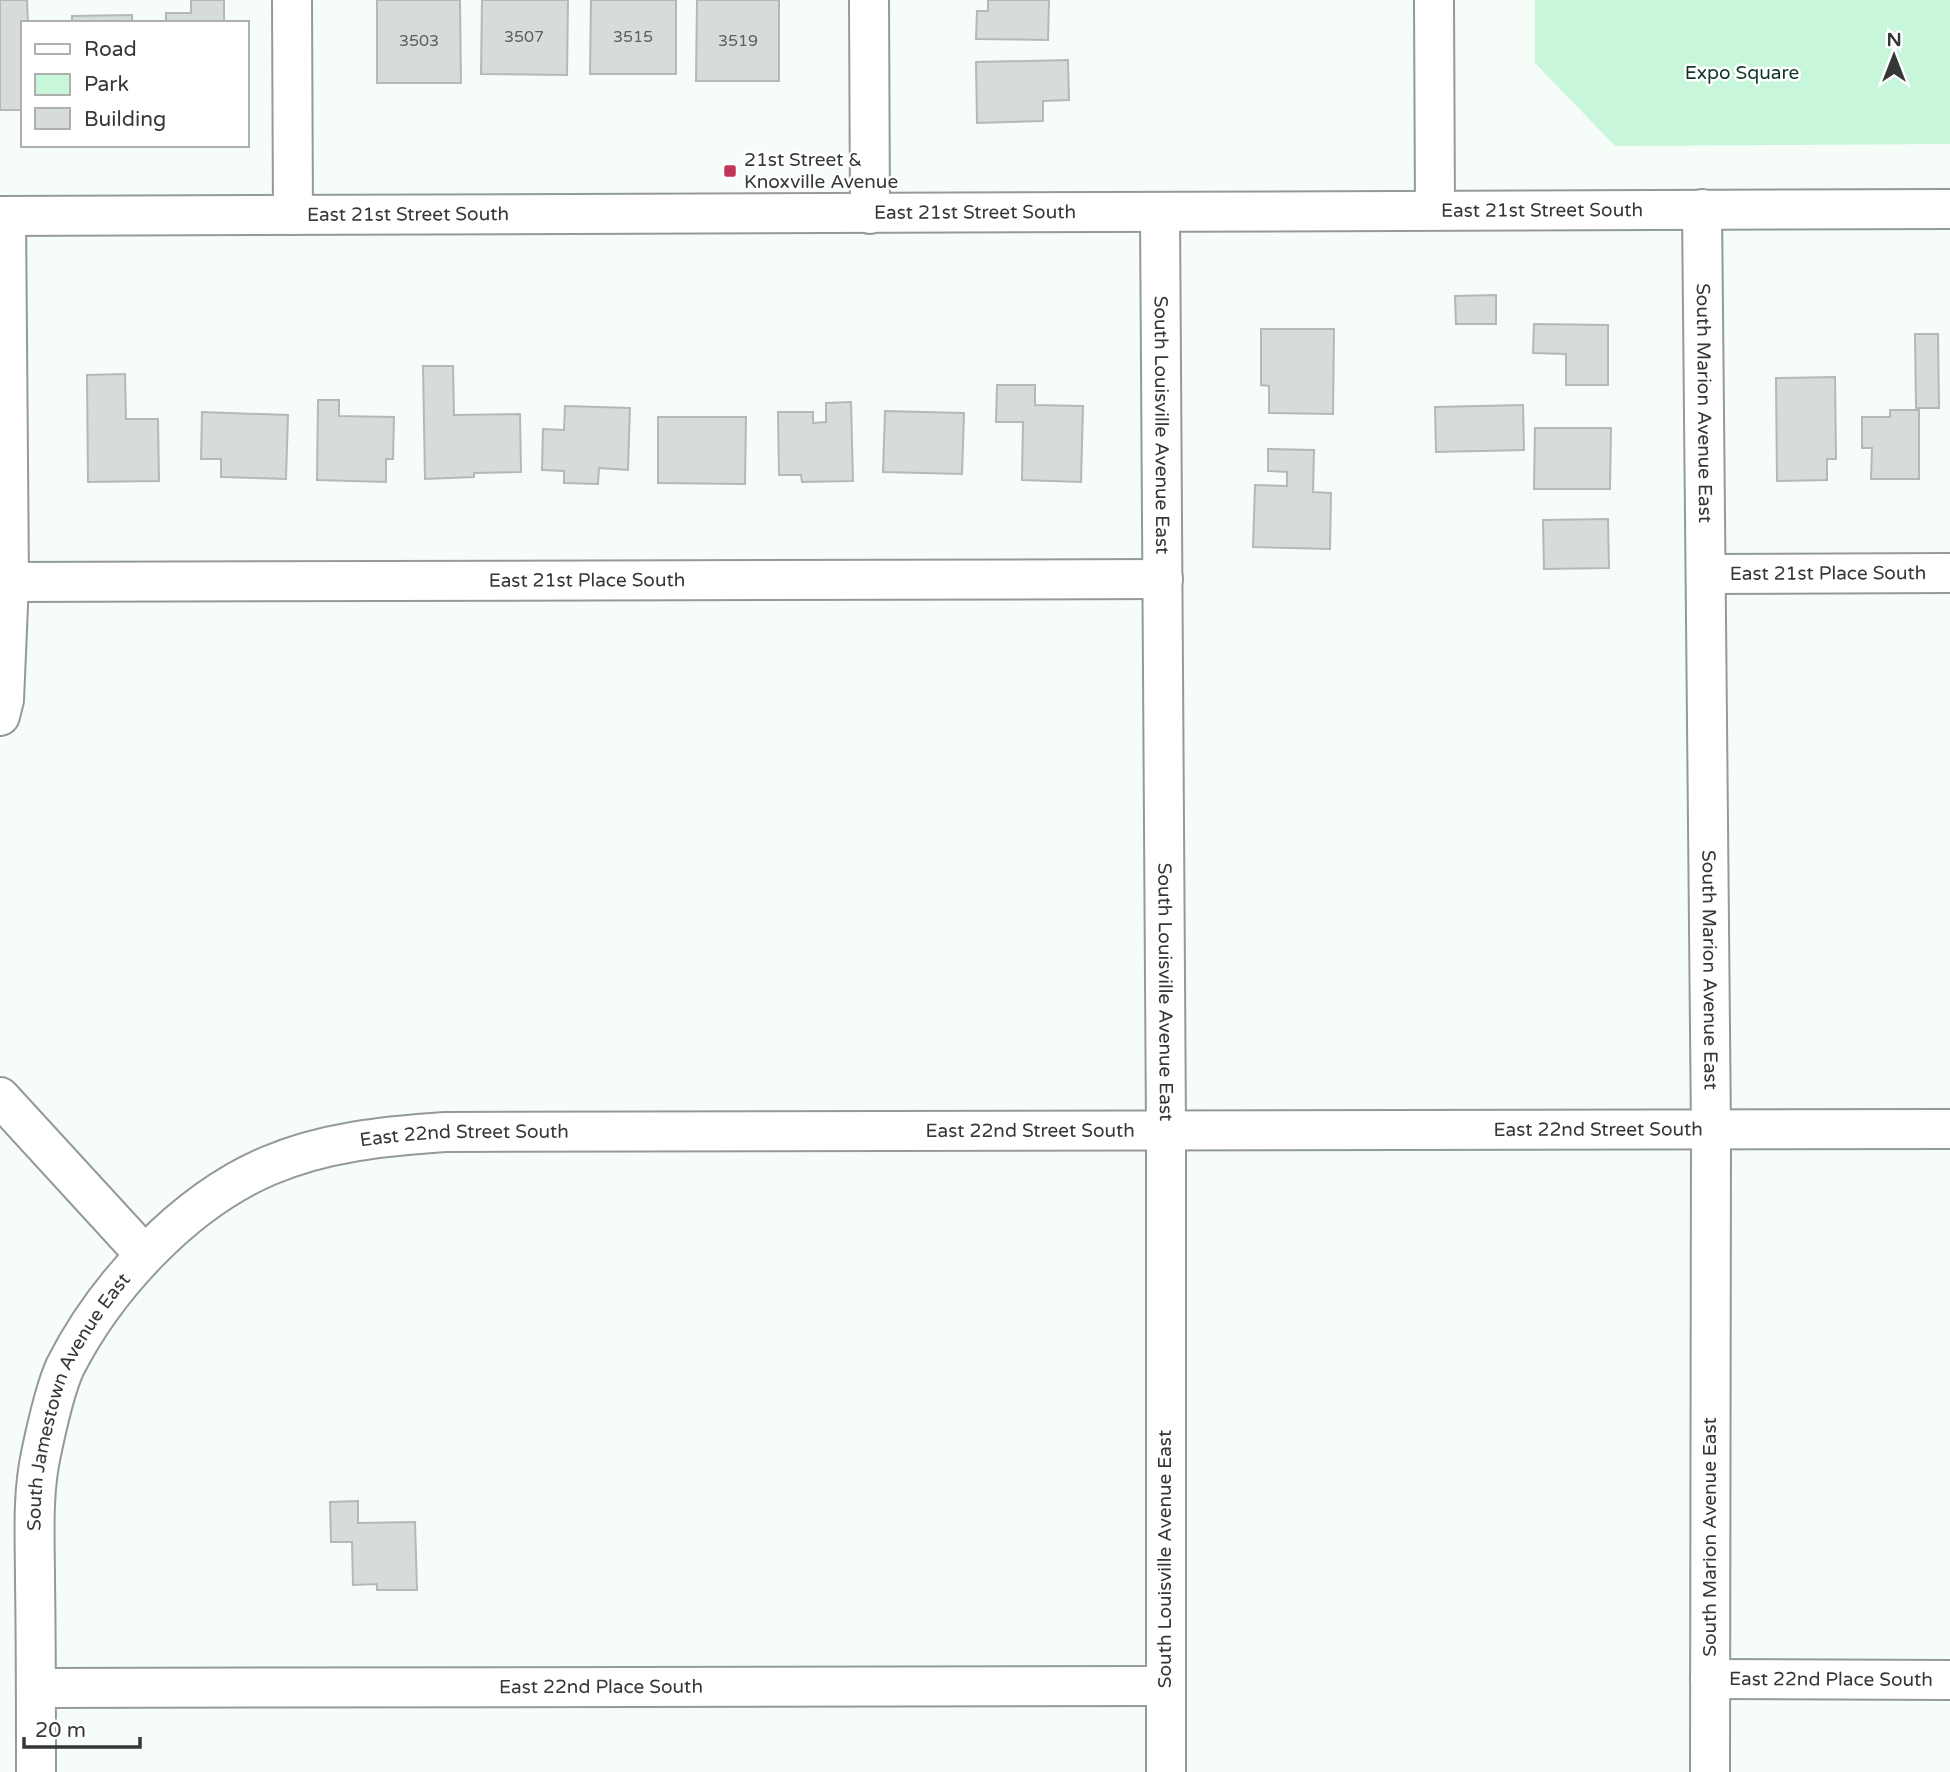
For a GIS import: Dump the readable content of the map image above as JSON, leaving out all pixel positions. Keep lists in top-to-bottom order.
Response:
{
  "streets": {
    "street": [
      "East 21st Street South",
      "South Marion Avenue East",
      "South Louisville Avenue East",
      "East 21st Place South",
      "East 22nd Street South",
      "South Jamestown Avenue East",
      "East 22nd Place South"
    ]
  },
  "crossings": [
    ["East 21st Street South", "South Marion Avenue East"],
    ["East 21st Street South", "South Louisville Avenue East"],
    ["South Marion Avenue East", "East 21st Place South"],
    ["South Marion Avenue East", "East 22nd Street South"],
    ["South Marion Avenue East", "East 22nd Place South"],
    ["South Louisville Avenue East", "East 21st Place South"],
    ["South Louisville Avenue East", "East 22nd Street South"],
    ["South Louisville Avenue East", "East 22nd Place South"],
    ["East 22nd Street South", "South Jamestown Avenue East"],
    ["South Jamestown Avenue East", "East 22nd Place South"]
  ],
  "parks": ["Expo Square"],
  "places": {
    "transit": ["21st Street & Knoxville Avenue"]
  },
  "house_numbers": [
    "3507",
    "3515",
    "3503",
    "3519"
  ],
  "legend": ["Road", "Park", "Building"],
  "scale_bar": "20 m",
  "north": "top"
}
